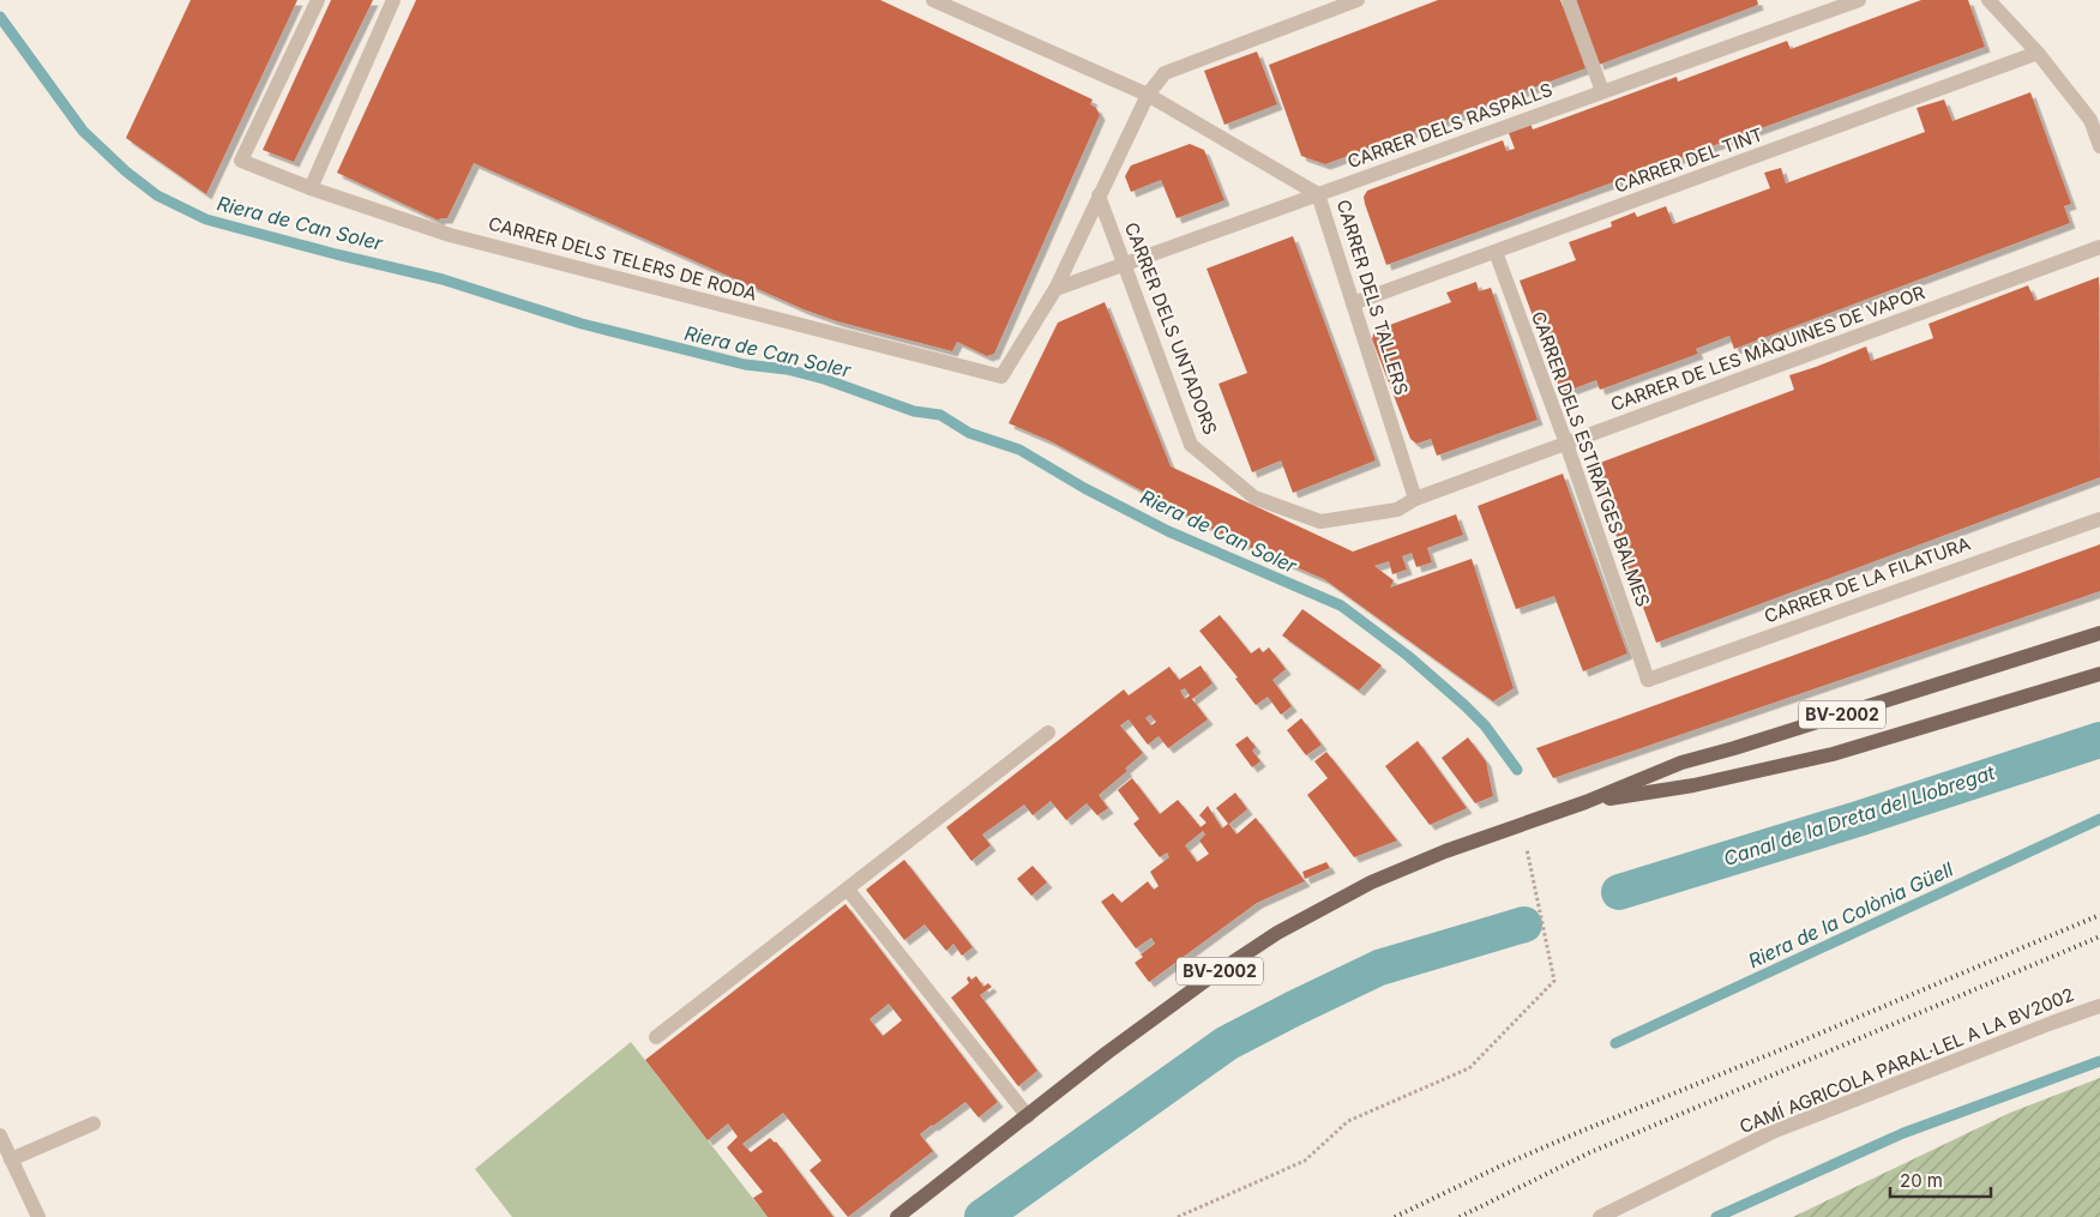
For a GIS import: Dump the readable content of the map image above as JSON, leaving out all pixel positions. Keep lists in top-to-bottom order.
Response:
{
  "streets": {
    "main road": ["BV-2002"],
    "street": [
      "CARRER DELS RASPALLS",
      "CARRER DEL TINT",
      "CARRER DELS TELERS DE RODA",
      "CARRER DELS TALLERS",
      "CARRER DELS UNTADORS",
      "CARRER DE LES MÀQUINES DE VAPOR",
      "CARRER DELS ESTIRATGES BALMES",
      "CARRER DE LA FILATURA",
      "CAMÍ AGRICOLA PARAL·LEL A LA BV2002"
    ]
  },
  "crossings": [
    ["CARRER DELS RASPALLS", "CARRER DELS TELERS DE RODA"],
    ["CARRER DELS RASPALLS", "CARRER DELS TALLERS"],
    ["CARRER DELS RASPALLS", "CARRER DELS UNTADORS"],
    ["CARRER DEL TINT", "CARRER DELS TALLERS"],
    ["CARRER DEL TINT", "CARRER DELS ESTIRATGES BALMES"],
    ["CARRER DELS TALLERS", "CARRER DELS UNTADORS"],
    ["CARRER DELS TALLERS", "CARRER DE LES MÀQUINES DE VAPOR"],
    ["CARRER DELS UNTADORS", "CARRER DE LES MÀQUINES DE VAPOR"],
    ["CARRER DE LES MÀQUINES DE VAPOR", "CARRER DELS ESTIRATGES BALMES"],
    ["CARRER DELS ESTIRATGES BALMES", "CARRER DE LA FILATURA"]
  ],
  "water": ["Riera de Can Soler", "Canal de la Dreta del Llobregat", "Riera de la Colònia Güell"],
  "scale_bar": "20 m"
}
